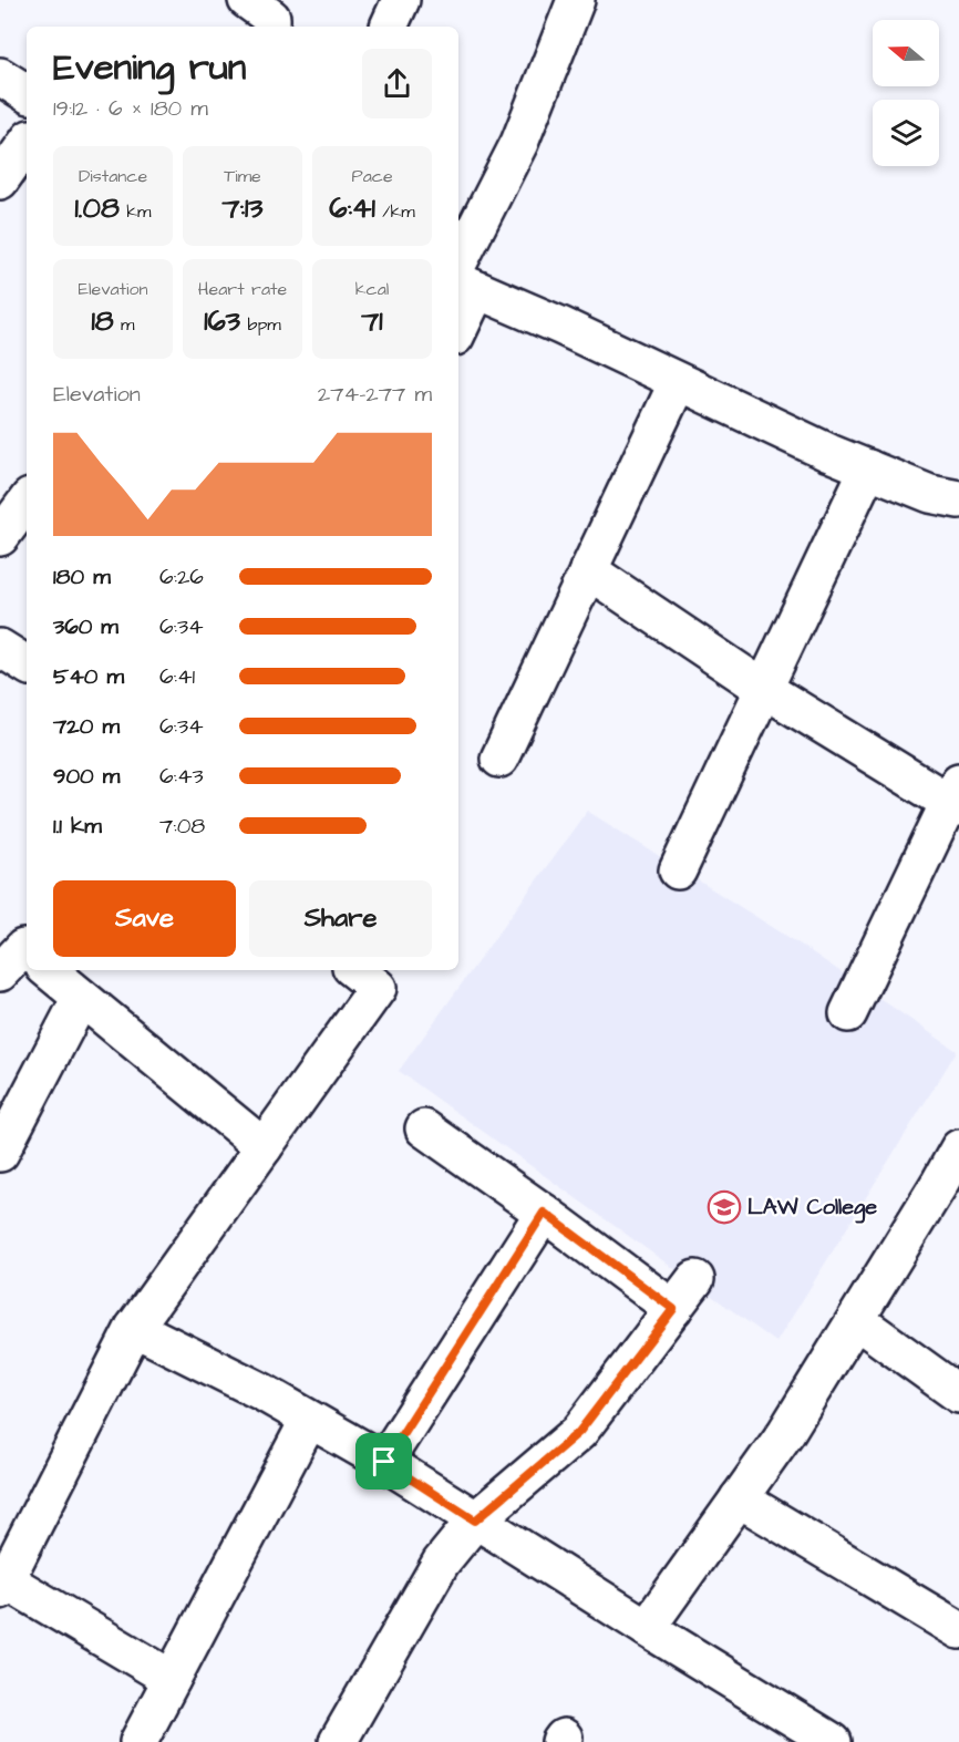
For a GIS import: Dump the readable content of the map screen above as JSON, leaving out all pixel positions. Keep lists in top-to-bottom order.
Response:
{
  "places": {
    "school or university": ["LAW College"]
  },
  "north": "left",
  "page": {
    "heading": ["Evening run", "19:12 · 6 × 180 m"],
    "stats": [
      ["Distance", "1.08 km"],
      ["Time", "7:13"],
      ["Pace", "6:41 /km"],
      ["Elevation", "18 m"],
      ["Heart rate", "163 bpm"],
      ["kcal", "71"]
    ],
    "chart": ["Elevation", "274–277 m"],
    "list": [
      {
        "name": "180 m",
        "note": "6:26"
      },
      {
        "name": "360 m",
        "note": "6:34"
      },
      {
        "name": "540 m",
        "note": "6:41"
      },
      {
        "name": "720 m",
        "note": "6:34"
      },
      {
        "name": "900 m",
        "note": "6:43"
      },
      {
        "name": "1.1 km",
        "note": "7:08"
      }
    ],
    "buttons": ["Save", "Share"]
  }
}
